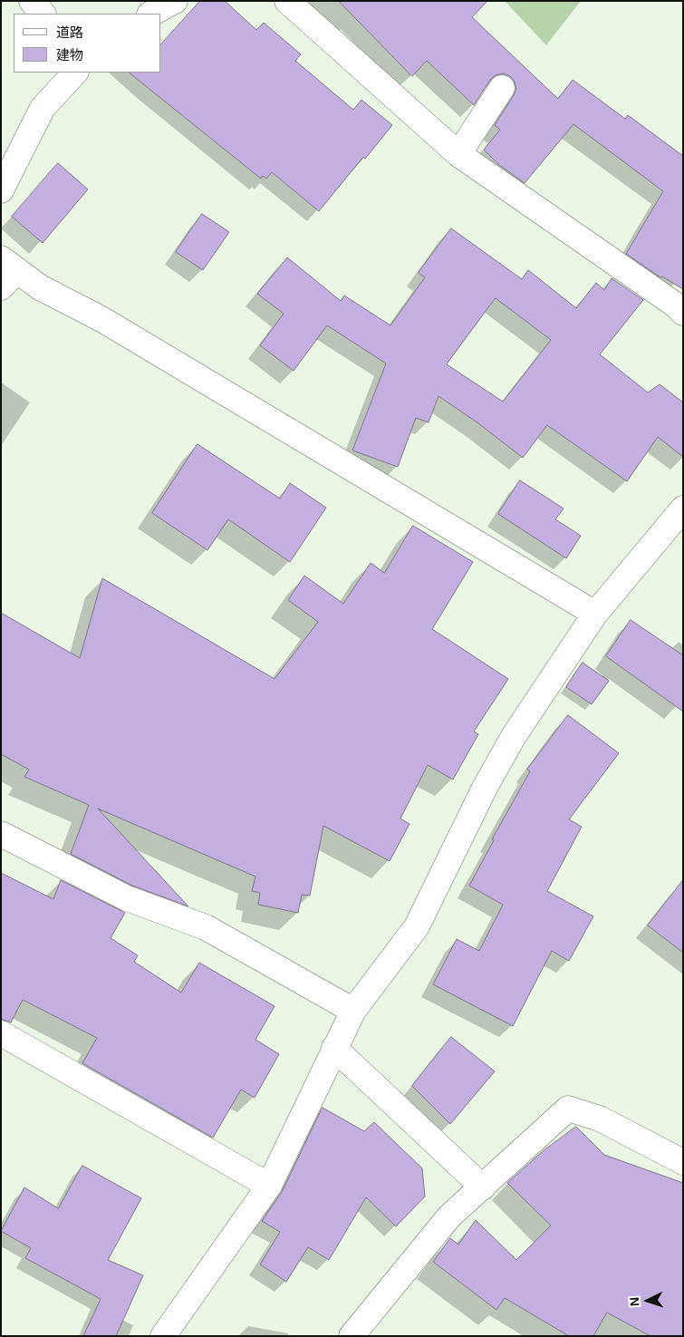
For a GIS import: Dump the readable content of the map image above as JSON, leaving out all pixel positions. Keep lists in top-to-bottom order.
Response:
{
  "legend": ["道路", "建物"],
  "north": "left"
}
